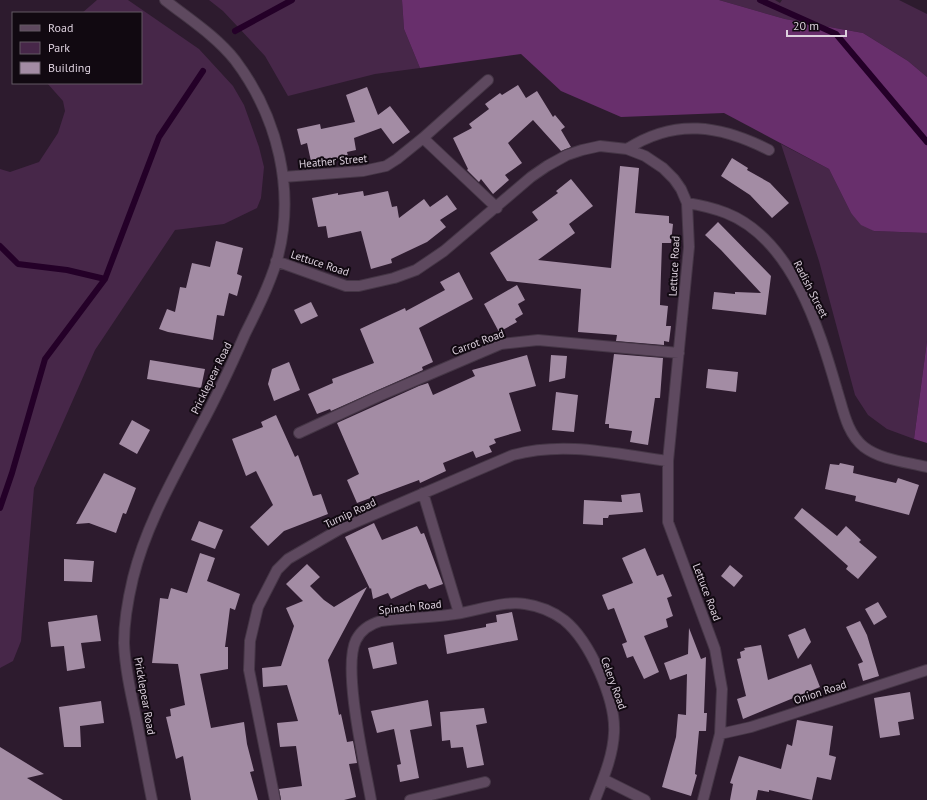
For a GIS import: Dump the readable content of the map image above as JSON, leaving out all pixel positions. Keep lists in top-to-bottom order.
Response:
{
  "streets": {
    "street": [
      "Heather Street",
      "Lettuce Road",
      "Radish Street",
      "Carrot Road",
      "Pricklepear Road",
      "Turnip Road",
      "Spinach Road",
      "Celery Road",
      "Onion Road"
    ]
  },
  "crossings": [
    ["Heather Street", "Pricklepear Road"],
    ["Lettuce Road", "Radish Street"],
    ["Lettuce Road", "Carrot Road"],
    ["Lettuce Road", "Pricklepear Road"],
    ["Lettuce Road", "Turnip Road"],
    ["Lettuce Road", "Onion Road"],
    ["Spinach Road", "Celery Road"]
  ],
  "legend": ["Road", "Park", "Building"],
  "scale_bar": "20 m"
}
